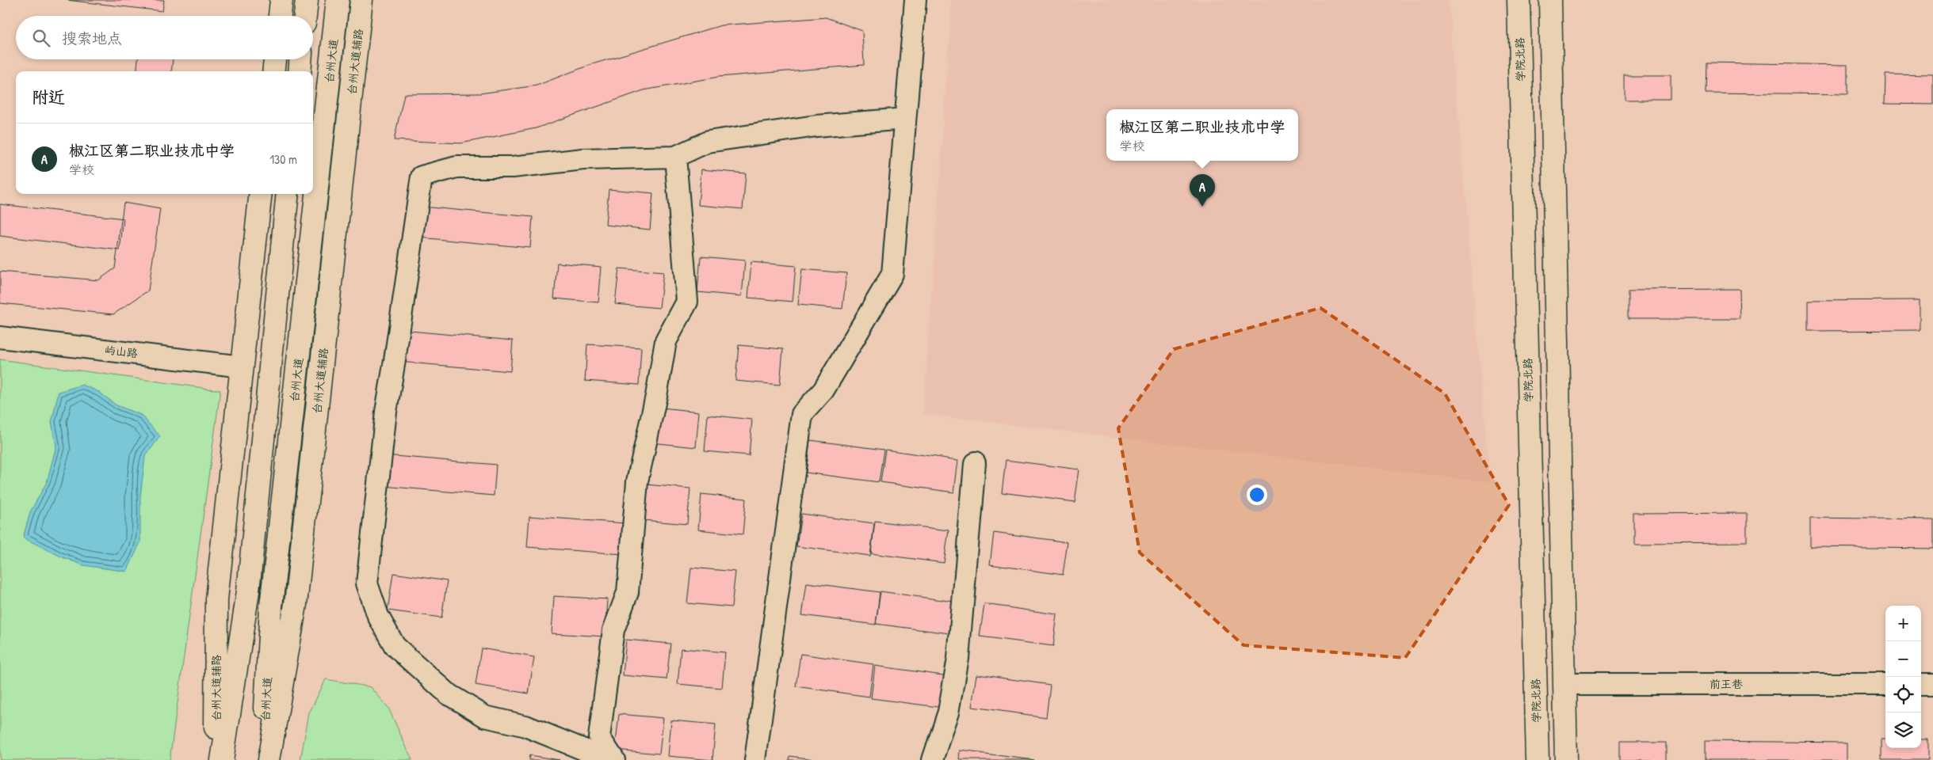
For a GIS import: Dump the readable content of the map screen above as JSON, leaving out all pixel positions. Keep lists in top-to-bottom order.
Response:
{
  "streets": {
    "main road": ["学院北路", "台州大道", "台州大道辅路"],
    "street": ["屿山路", "前王巷"]
  },
  "crossings": [
    ["台州大道辅路", "屿山路"]
  ],
  "page": {
    "search": "搜索地点",
    "heading": "附近",
    "popup": ["椒江区第二职业技术中学", "学校"],
    "list": [
      {
        "mark": "A",
        "name": "椒江区第二职业技术中学",
        "note": "学校",
        "value": "130 m"
      }
    ],
    "pins": "A",
    "map_buttons": ["+", "−"]
  }
}
